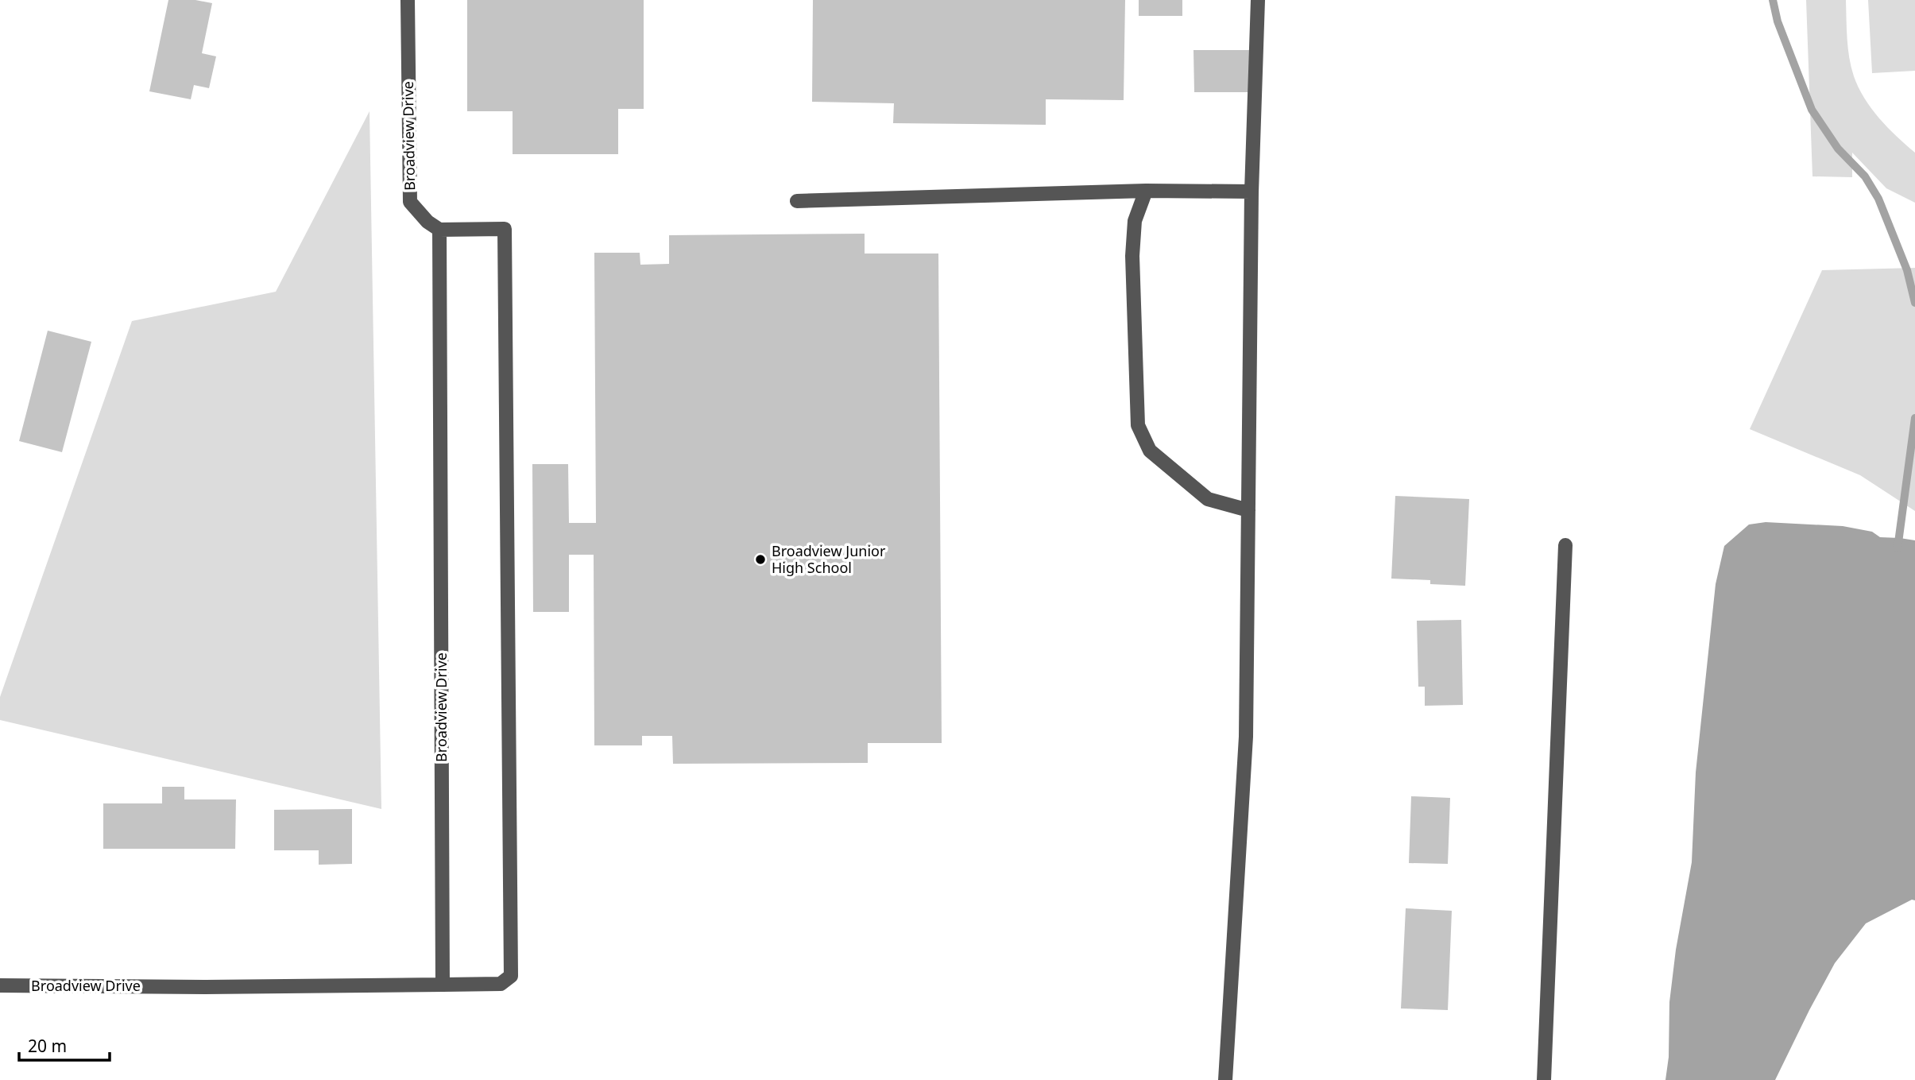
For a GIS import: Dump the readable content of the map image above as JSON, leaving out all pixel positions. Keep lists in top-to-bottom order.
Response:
{
  "streets": {
    "street": ["Broadview Drive"]
  },
  "places": ["Broadview Junior High School"],
  "scale_bar": "20 m"
}
